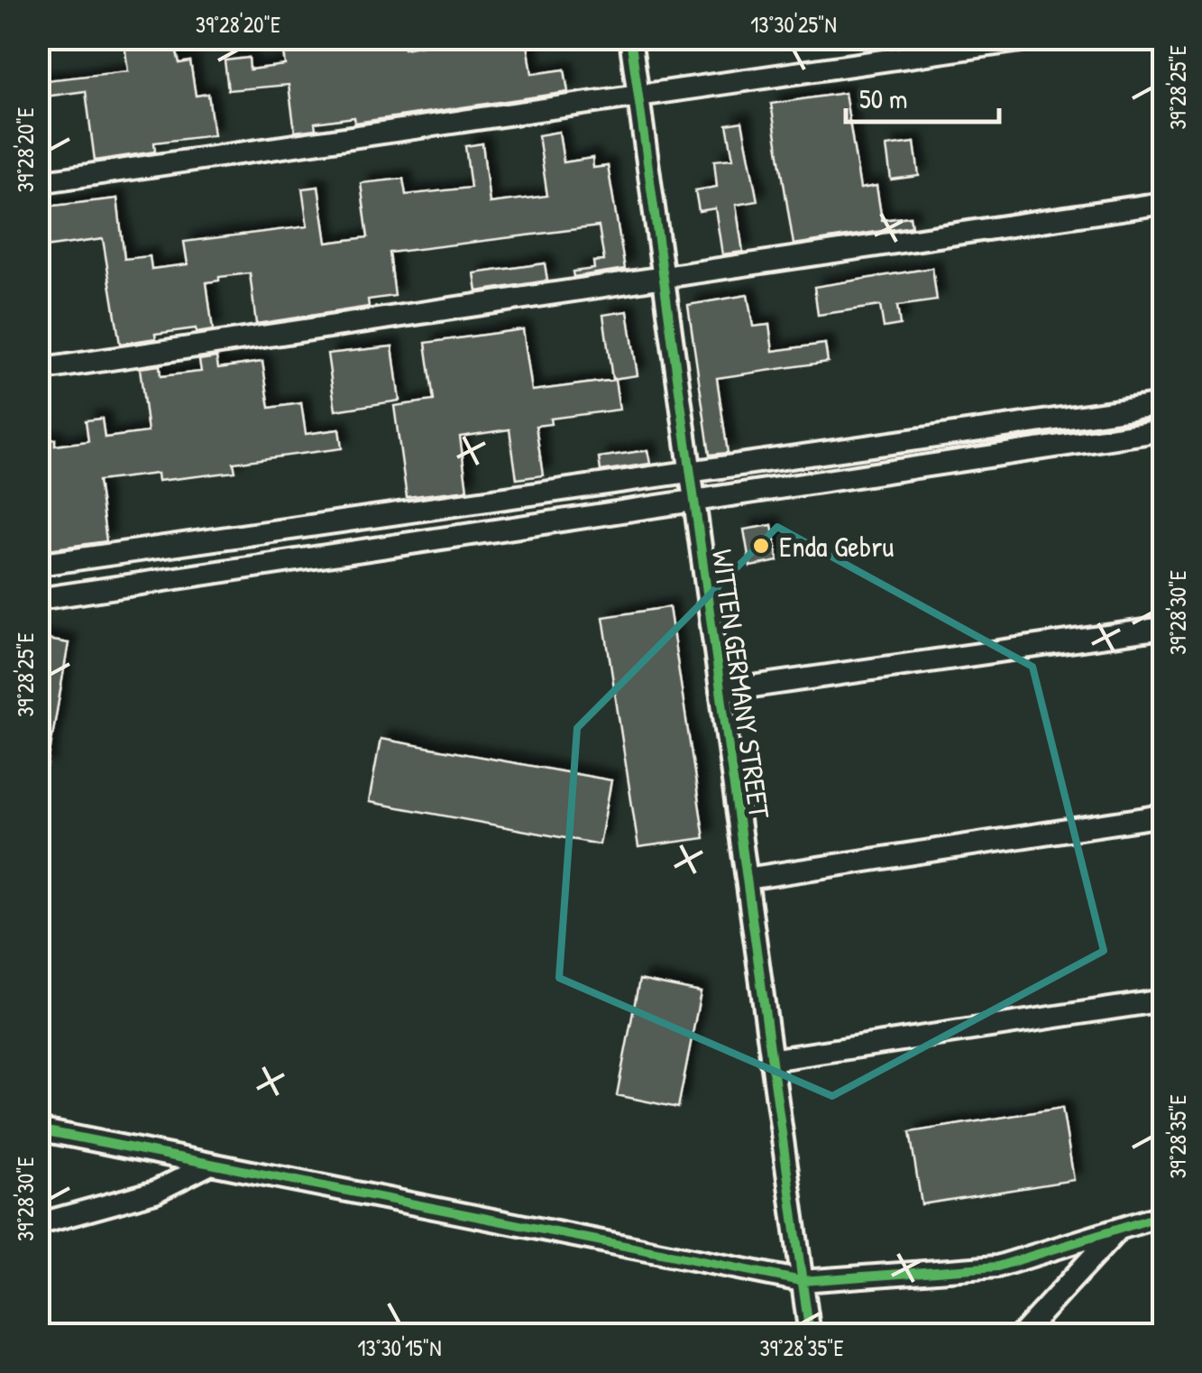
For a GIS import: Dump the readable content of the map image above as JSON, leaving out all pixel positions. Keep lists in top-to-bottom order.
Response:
{
  "streets": {
    "street": ["WITTEN GERMANY STREET"]
  },
  "places": ["Enda Gebru"],
  "scale_bar": "50 m",
  "coordinates": [
    "39°28'20\"E",
    "13°30'25\"N",
    "39°28'25\"E",
    "39°28'30\"E",
    "39°28'35\"E",
    "13°30'15\"N"
  ]
}
